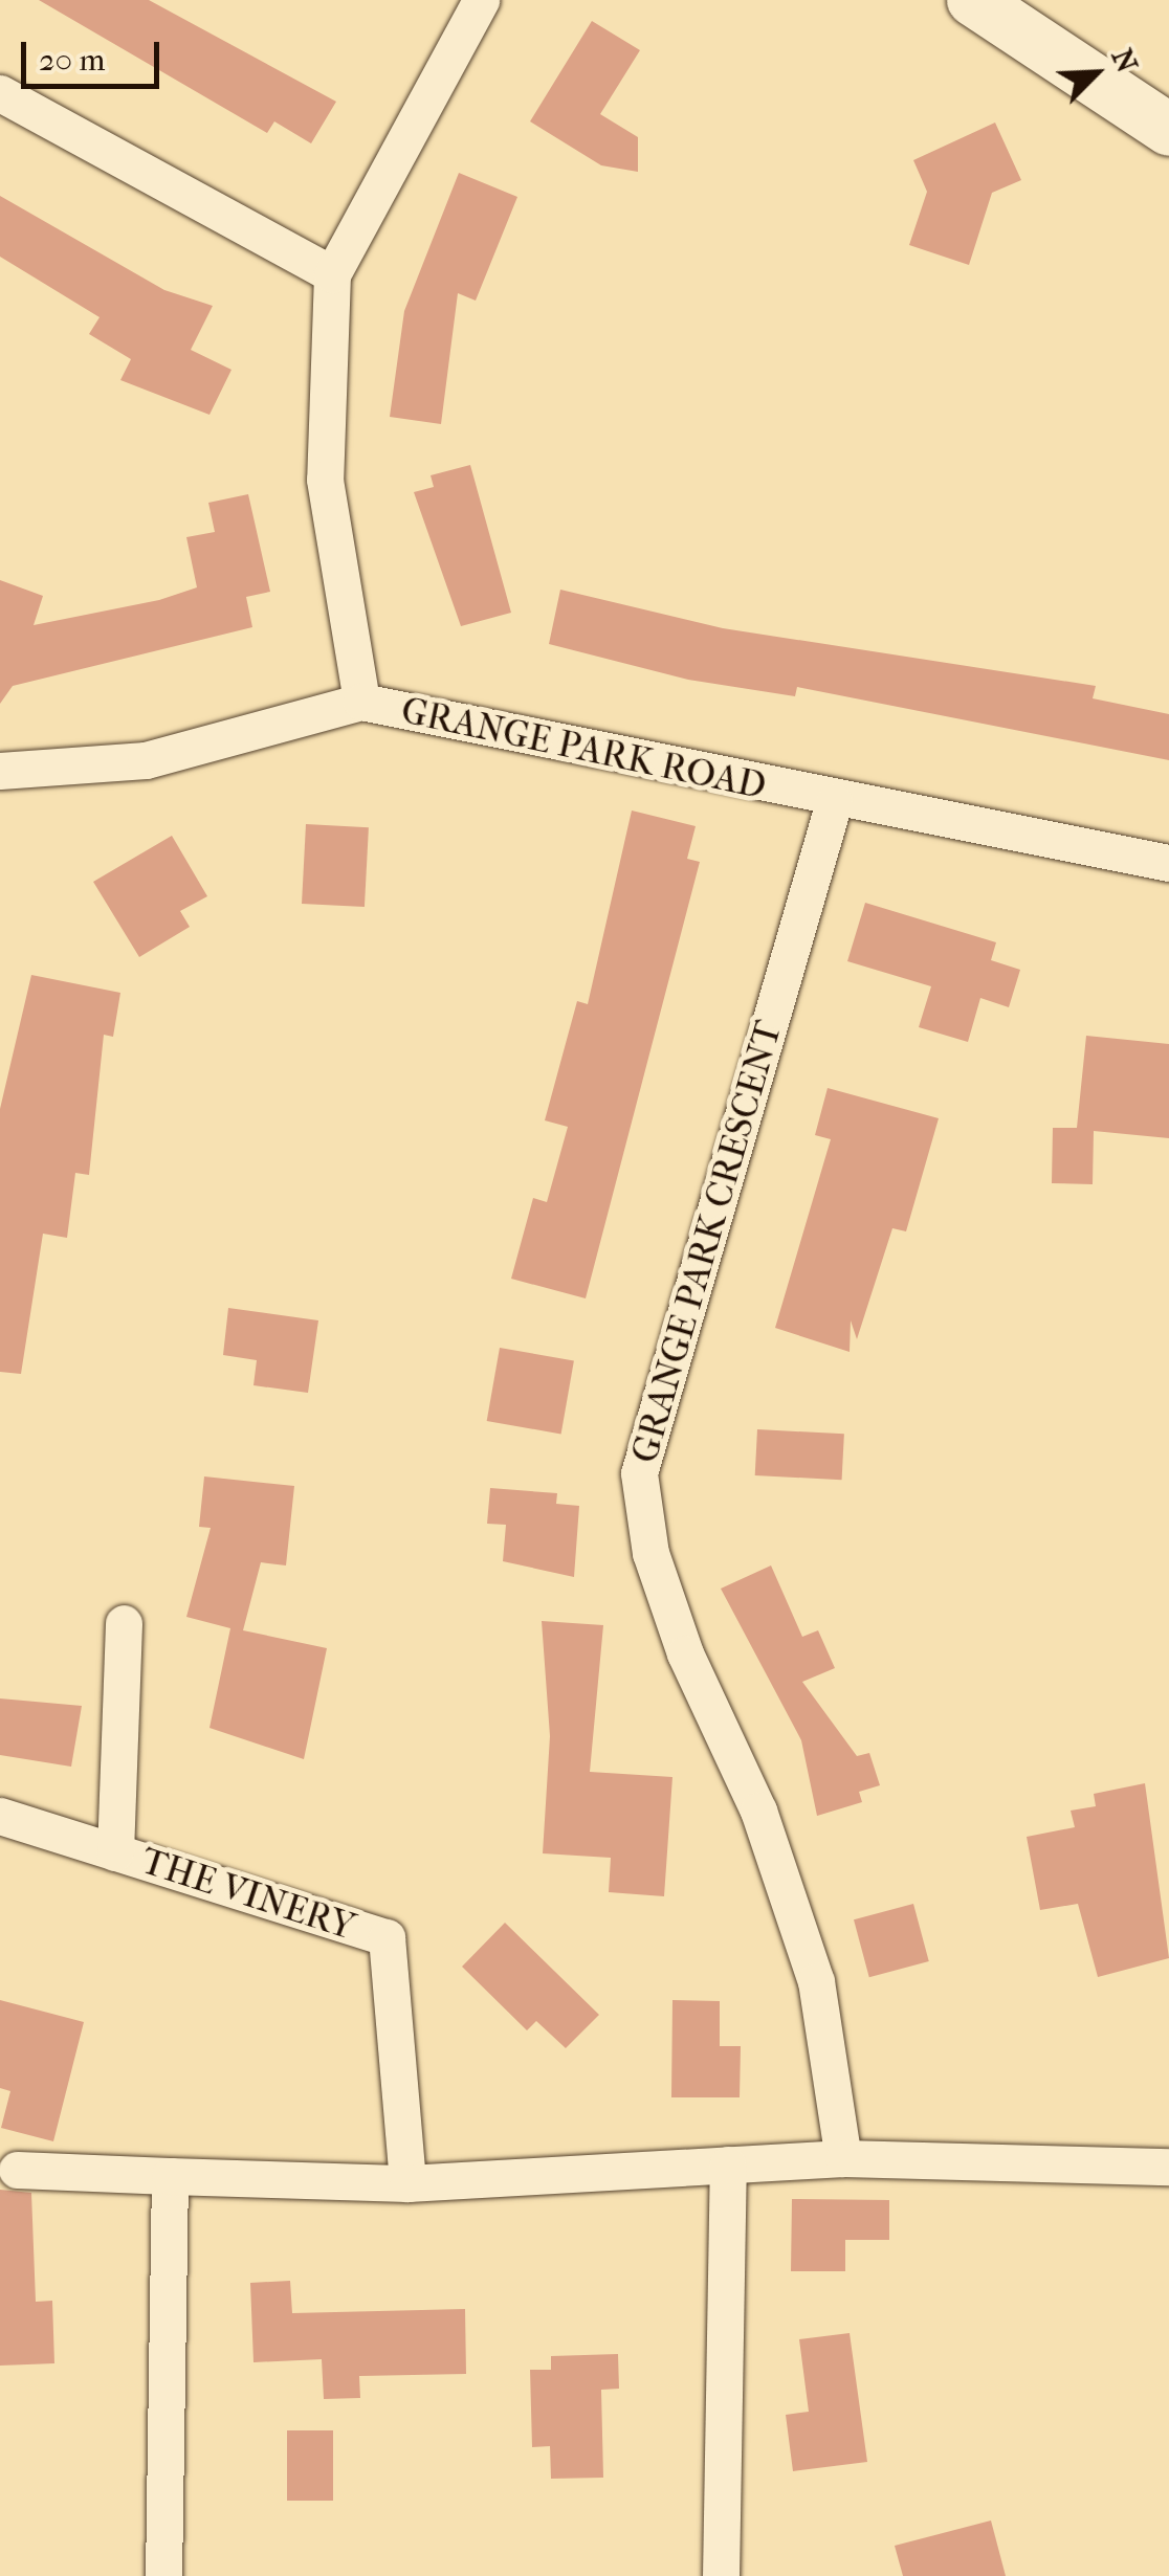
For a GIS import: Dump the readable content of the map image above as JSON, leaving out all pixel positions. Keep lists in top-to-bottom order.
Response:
{
  "streets": {
    "street": ["GRANGE PARK ROAD", "GRANGE PARK CRESCENT", "THE VINERY"]
  },
  "crossings": [
    ["GRANGE PARK ROAD", "GRANGE PARK CRESCENT"]
  ],
  "scale_bar": "20 m",
  "north": "top right"
}
